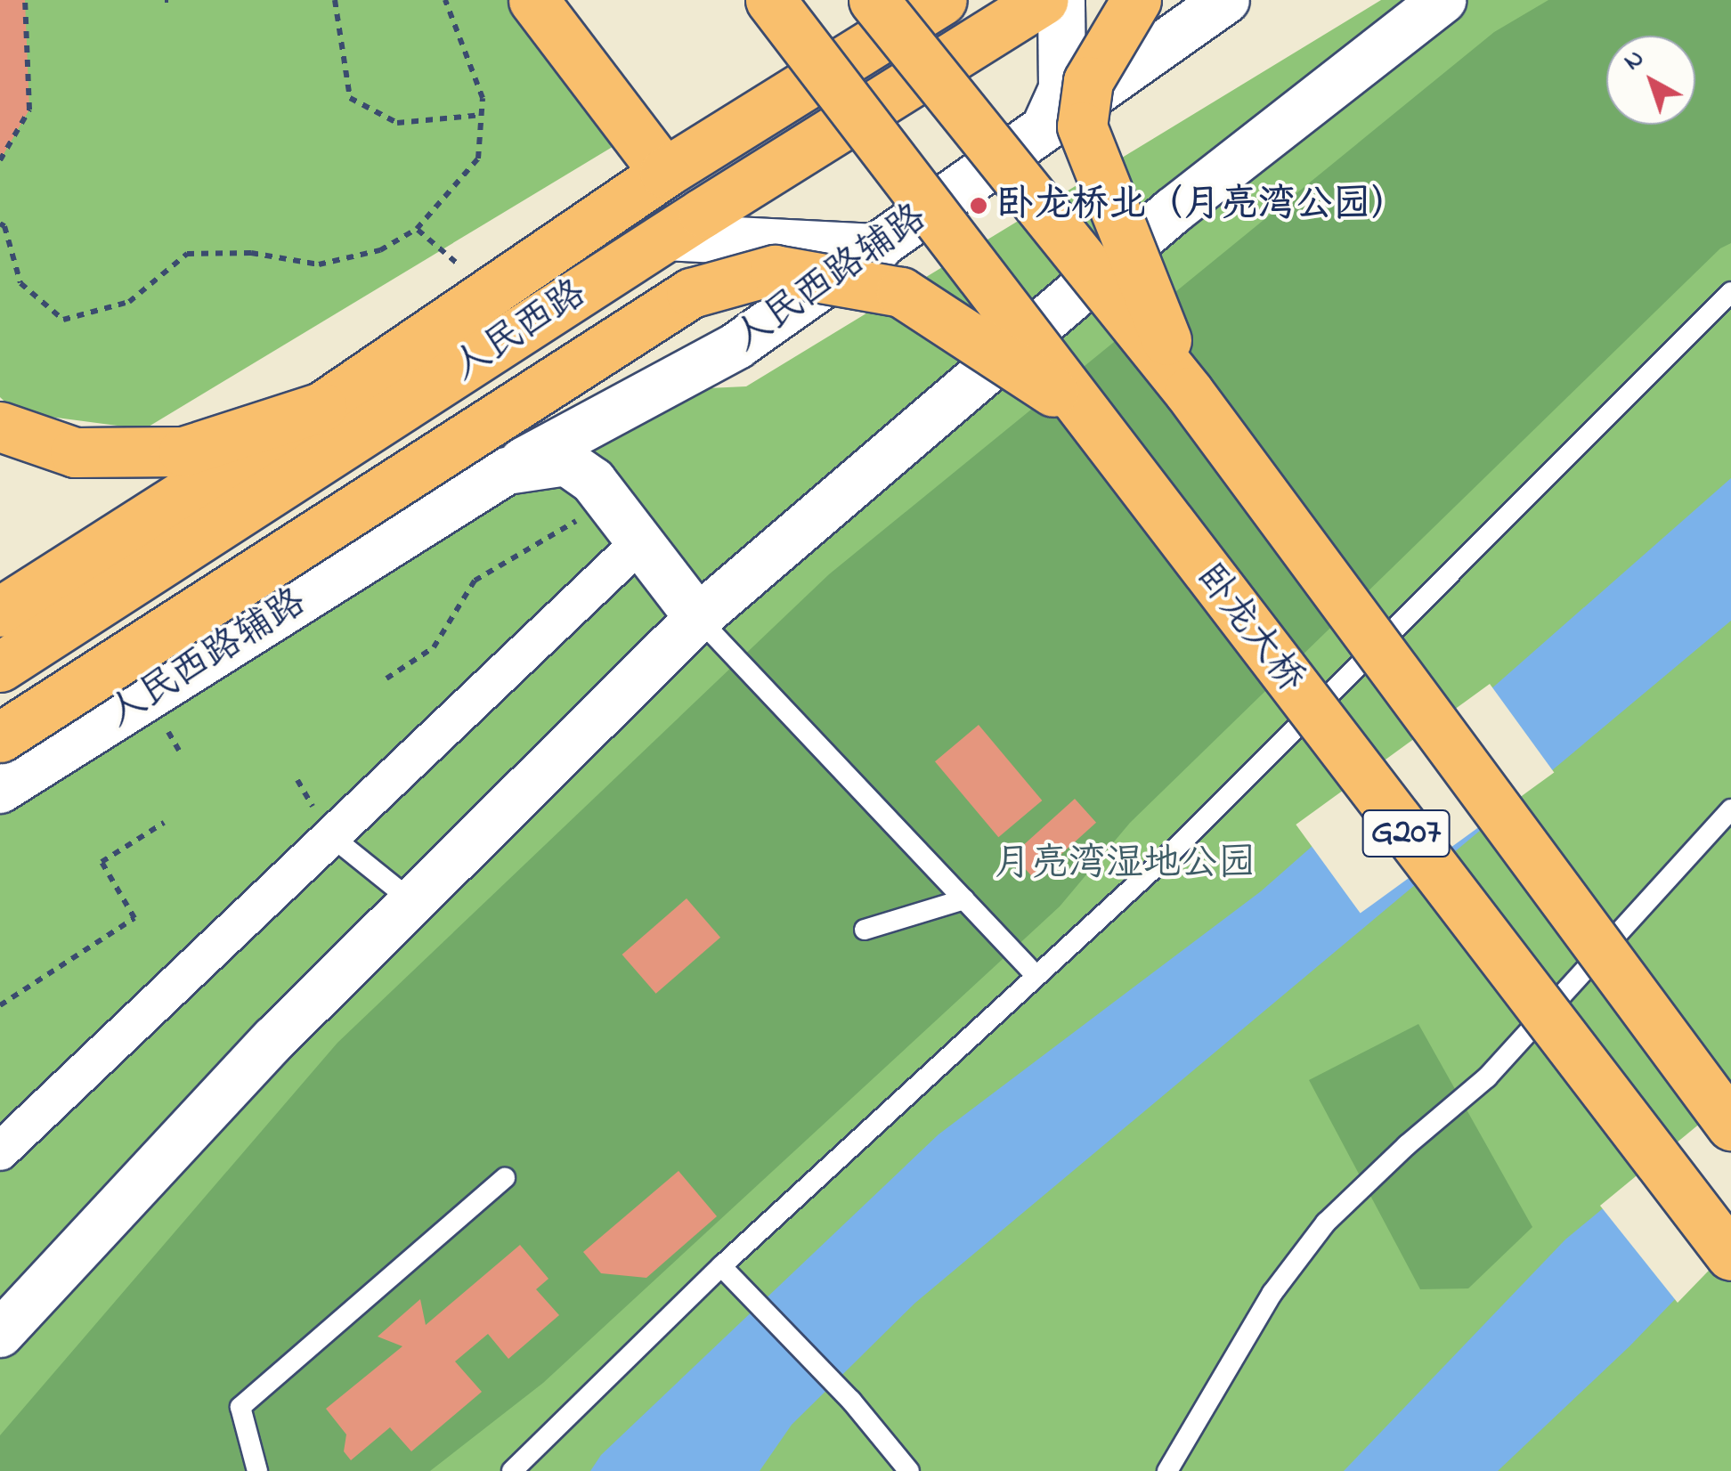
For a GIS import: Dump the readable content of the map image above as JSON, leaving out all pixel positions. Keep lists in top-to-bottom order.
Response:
{
  "streets": {
    "main road": ["人民西路", "卧龙大桥", "G207"],
    "street": ["人民西路辅路"]
  },
  "parks": ["月亮湾湿地公园"],
  "places": ["卧龙桥北（月亮湾公园）"],
  "north": "top left"
}
